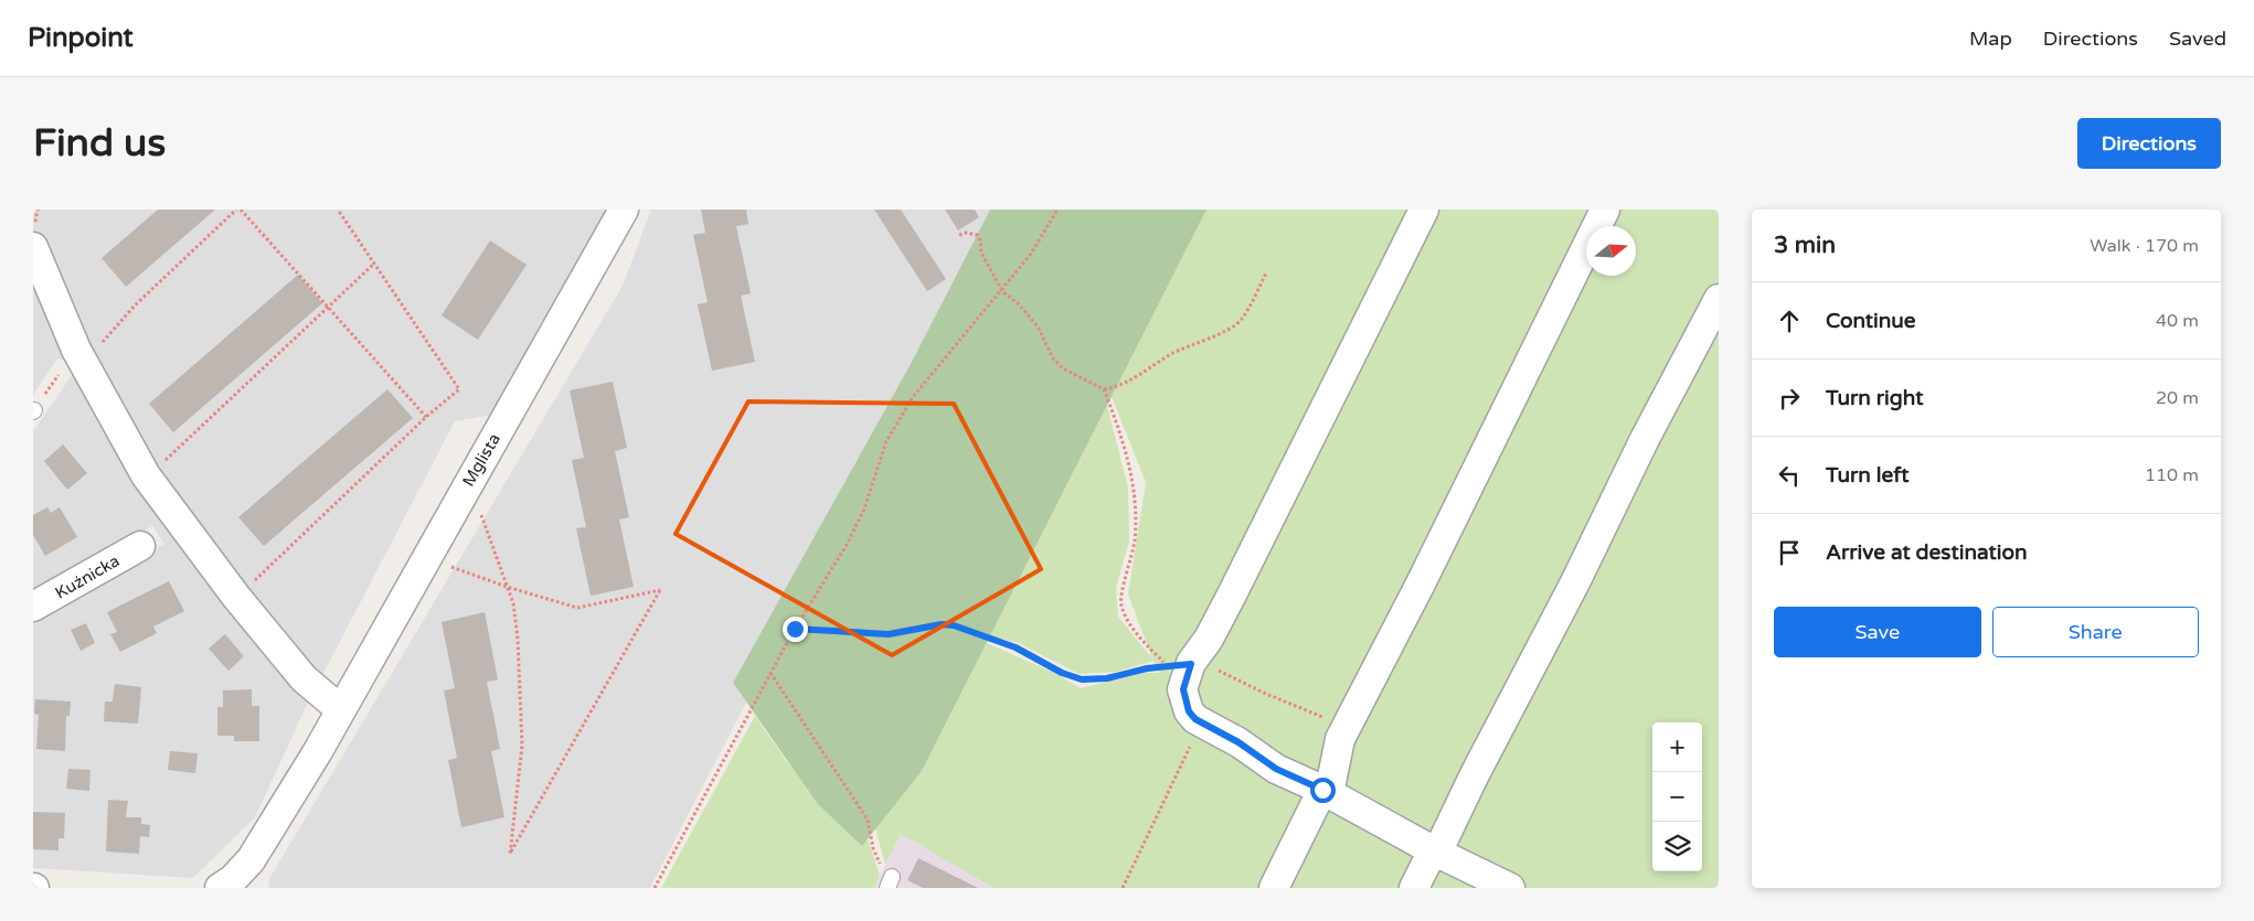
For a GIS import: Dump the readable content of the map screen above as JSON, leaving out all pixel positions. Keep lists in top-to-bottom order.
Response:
{
  "streets": {
    "street": ["Mglista", "Kuźnicka"]
  },
  "north": "right",
  "page": {
    "header": "Pinpoint",
    "nav": ["Map", "Directions", "Saved"],
    "buttons": [
      "Directions",
      ["Save", "Share"]
    ],
    "title": "Find us",
    "heading": ["3 min", "Walk · 170 m"],
    "list": [
      ["Continue", "40 m"],
      ["Turn right", "20 m"],
      ["Turn left", "110 m"],
      "Arrive at destination"
    ],
    "map_buttons": ["+", "−"]
  }
}
